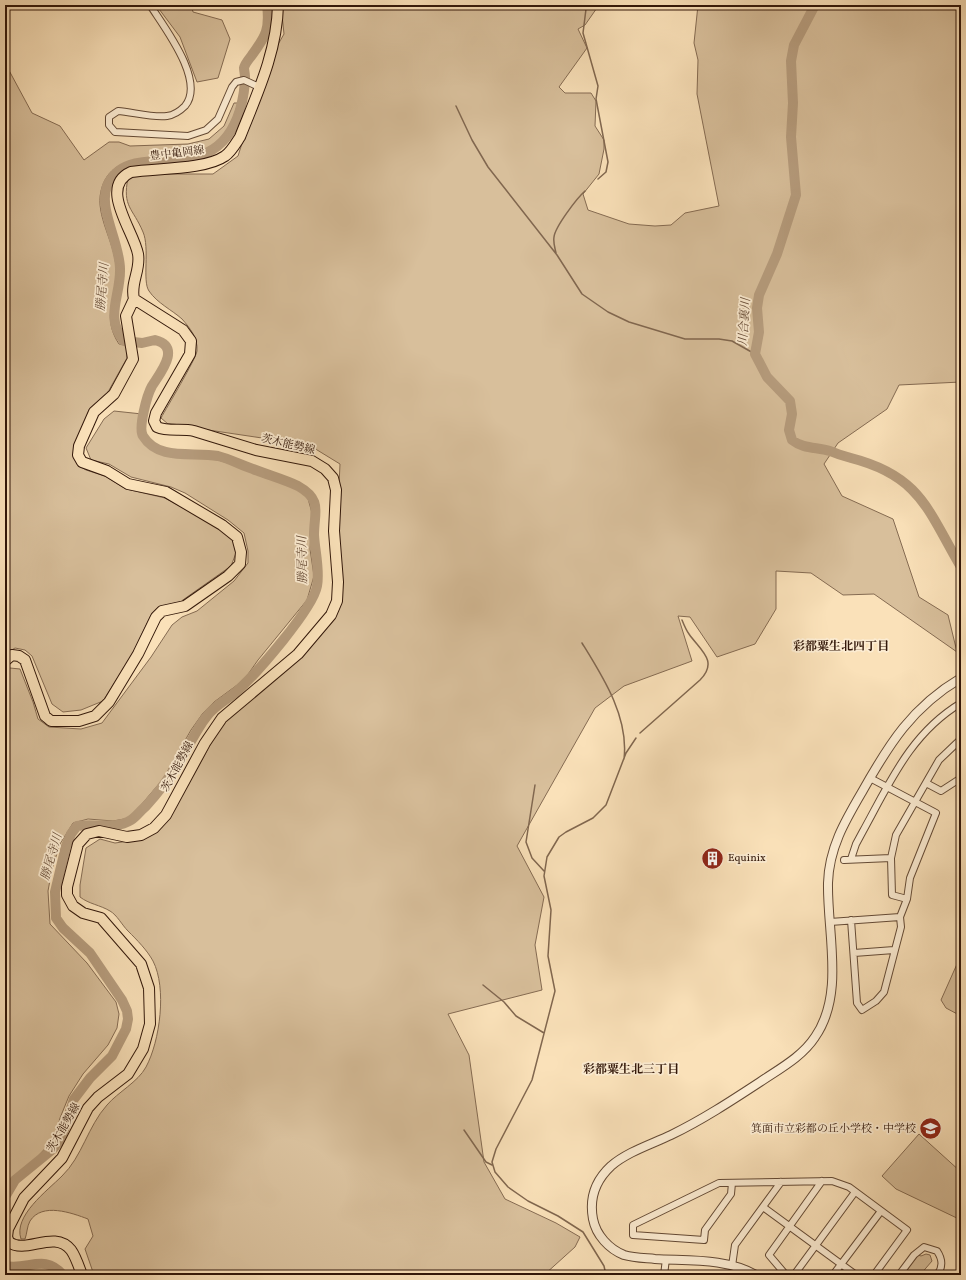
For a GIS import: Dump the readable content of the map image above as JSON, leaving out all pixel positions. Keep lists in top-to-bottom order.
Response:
{
  "streets": {
    "main road": ["豊中亀岡線", "茨木能勢線"]
  },
  "crossings": [
    ["豊中亀岡線", "茨木能勢線"]
  ],
  "districts": ["彩都粟生北四丁目", "彩都粟生北三丁目"],
  "water": ["勝尾寺川", "川合裏川"],
  "places": {
    "building": ["Equinix"],
    "school or university": ["箕面市立彩都の丘小学校・中学校"]
  }
}
